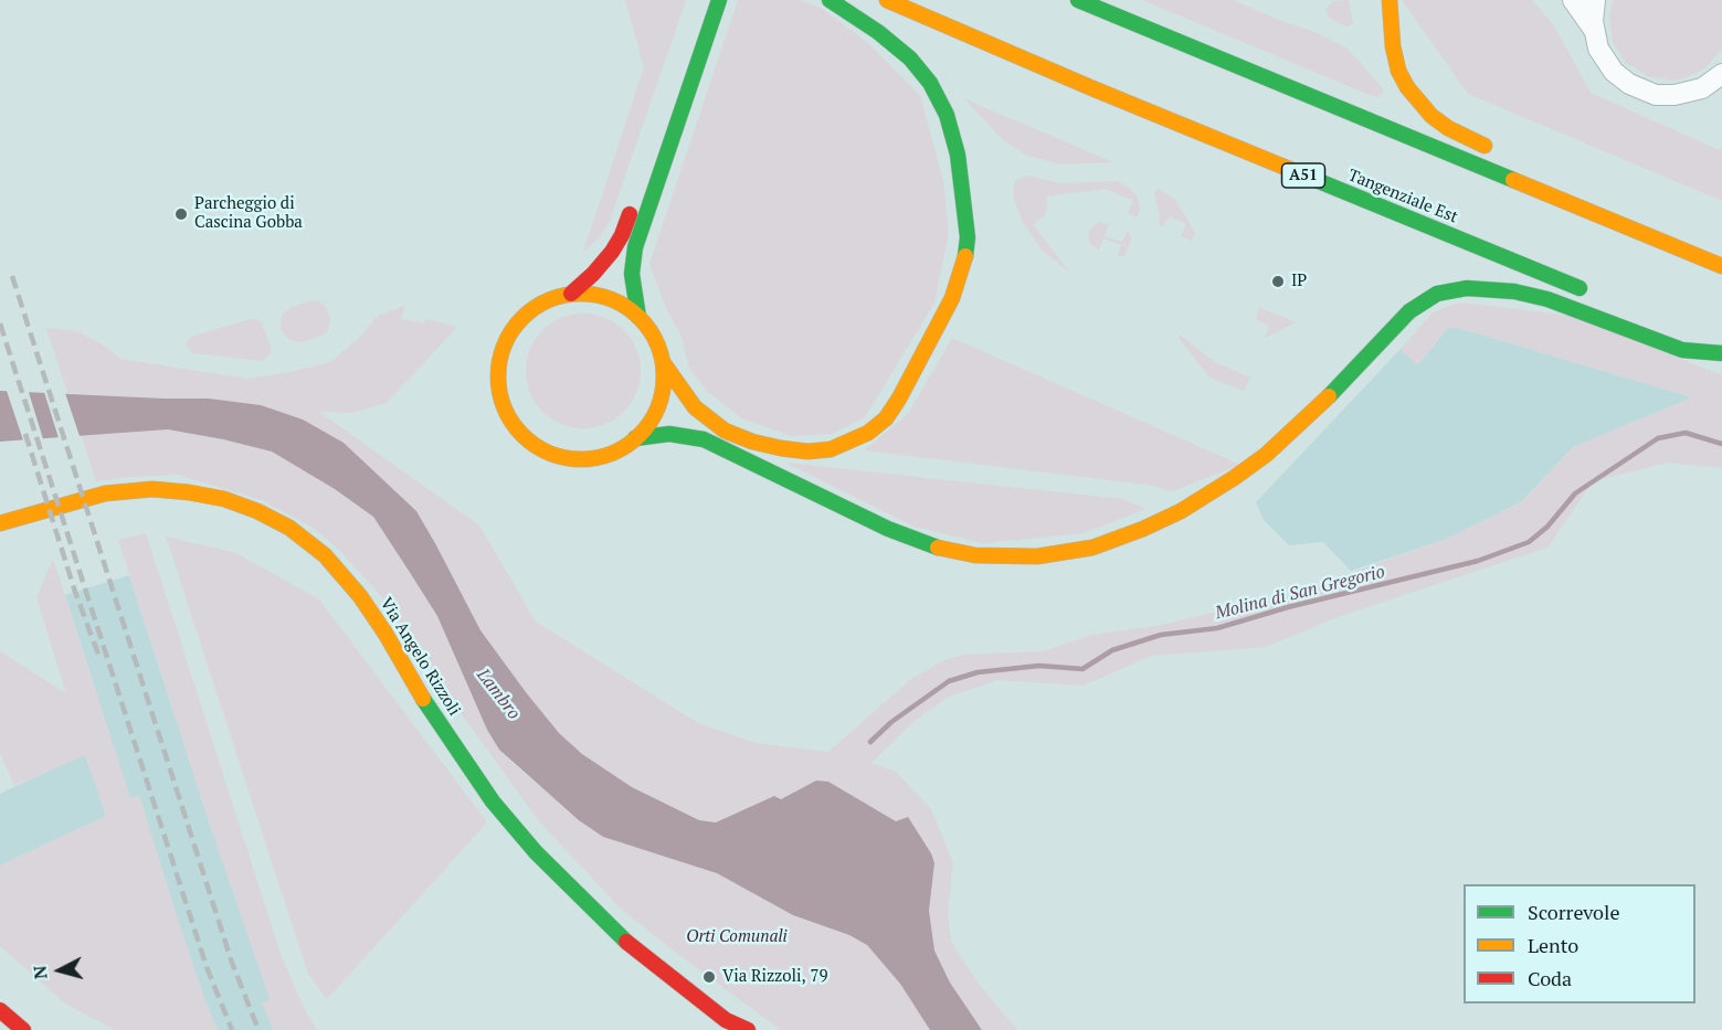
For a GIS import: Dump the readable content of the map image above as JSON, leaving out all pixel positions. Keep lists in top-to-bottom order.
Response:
{
  "streets": {
    "main road": ["A51", "Tangenziale Est", "Via Angelo Rizzoli"]
  },
  "water": ["Molina di San Gregorio", "Lambro"],
  "parks": ["Orti Comunali"],
  "places": ["Parcheggio di Cascina Gobba", "IP", "Via Rizzoli, 79"],
  "legend": ["Scorrevole", "Lento", "Coda"],
  "north": "left"
}
